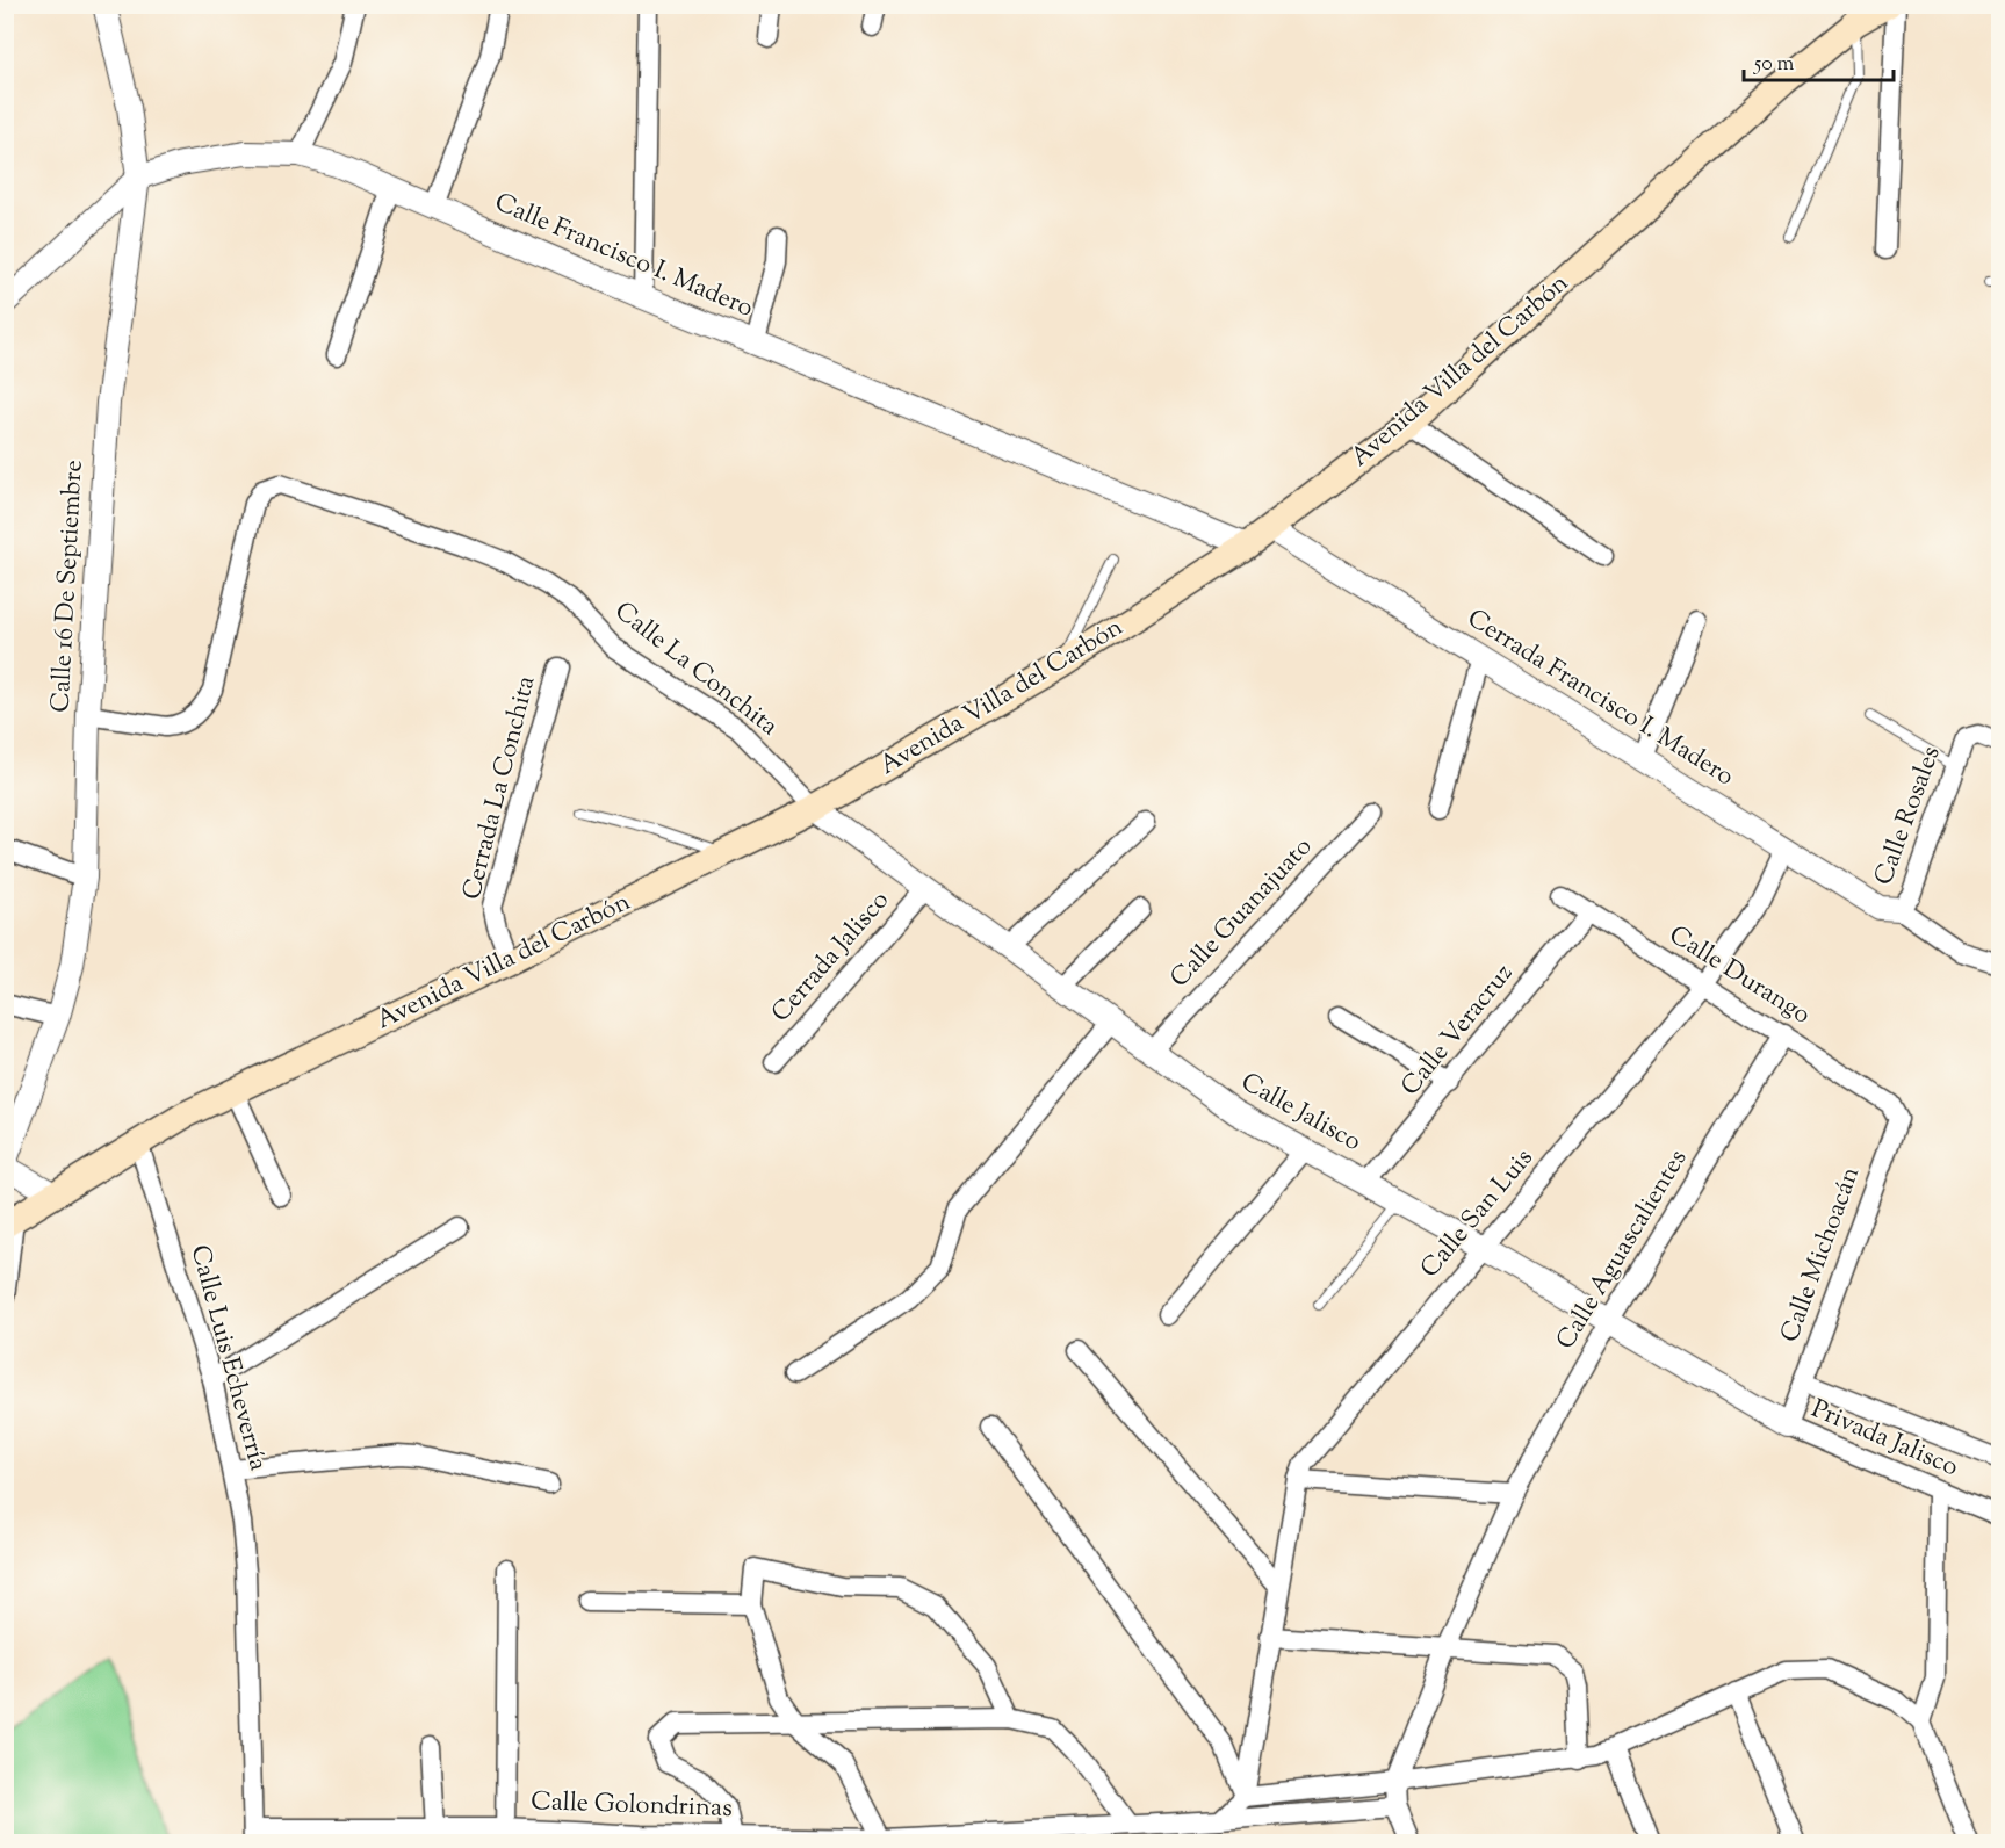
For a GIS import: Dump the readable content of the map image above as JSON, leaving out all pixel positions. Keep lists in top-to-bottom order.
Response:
{
  "streets": {
    "main road": ["Avenida Villa del Carbón"],
    "street": [
      "Calle Francisco I. Madero",
      "Calle 16 De Septiembre",
      "Calle La Conchita",
      "Cerrada Francisco I. Madero",
      "Cerrada La Conchita",
      "Calle Rosales",
      "Calle Guanajuato",
      "Cerrada Jalisco",
      "Calle Durango",
      "Calle Veracruz",
      "Calle Jalisco",
      "Calle San Luis",
      "Calle Aguascalientes",
      "Calle Michoacán",
      "Calle Luis Echeverría",
      "Privada Jalisco",
      "Calle Golondrinas"
    ]
  },
  "crossings": [
    ["Calle Francisco I. Madero", "Avenida Villa del Carbón"],
    ["Calle Francisco I. Madero", "Calle 16 De Septiembre"],
    ["Avenida Villa del Carbón", "Calle La Conchita"],
    ["Avenida Villa del Carbón", "Cerrada Francisco I. Madero"],
    ["Avenida Villa del Carbón", "Cerrada La Conchita"],
    ["Avenida Villa del Carbón", "Calle Jalisco"],
    ["Avenida Villa del Carbón", "Calle Luis Echeverría"],
    ["Calle 16 De Septiembre", "Calle La Conchita"],
    ["Calle La Conchita", "Calle Jalisco"],
    ["Cerrada Francisco I. Madero", "Calle Rosales"],
    ["Cerrada Francisco I. Madero", "Calle San Luis"],
    ["Calle Guanajuato", "Calle Jalisco"],
    ["Cerrada Jalisco", "Calle Jalisco"],
    ["Calle Durango", "Calle Veracruz"],
    ["Calle Durango", "Calle San Luis"],
    ["Calle Durango", "Calle Aguascalientes"],
    ["Calle Durango", "Calle Michoacán"],
    ["Calle Veracruz", "Calle Jalisco"],
    ["Calle Jalisco", "Calle San Luis"],
    ["Calle Jalisco", "Calle Aguascalientes"],
    ["Calle Jalisco", "Calle Michoacán"],
    ["Calle Jalisco", "Privada Jalisco"],
    ["Calle Michoacán", "Privada Jalisco"],
    ["Calle Luis Echeverría", "Calle Golondrinas"]
  ],
  "scale_bar": "50 m"
}
